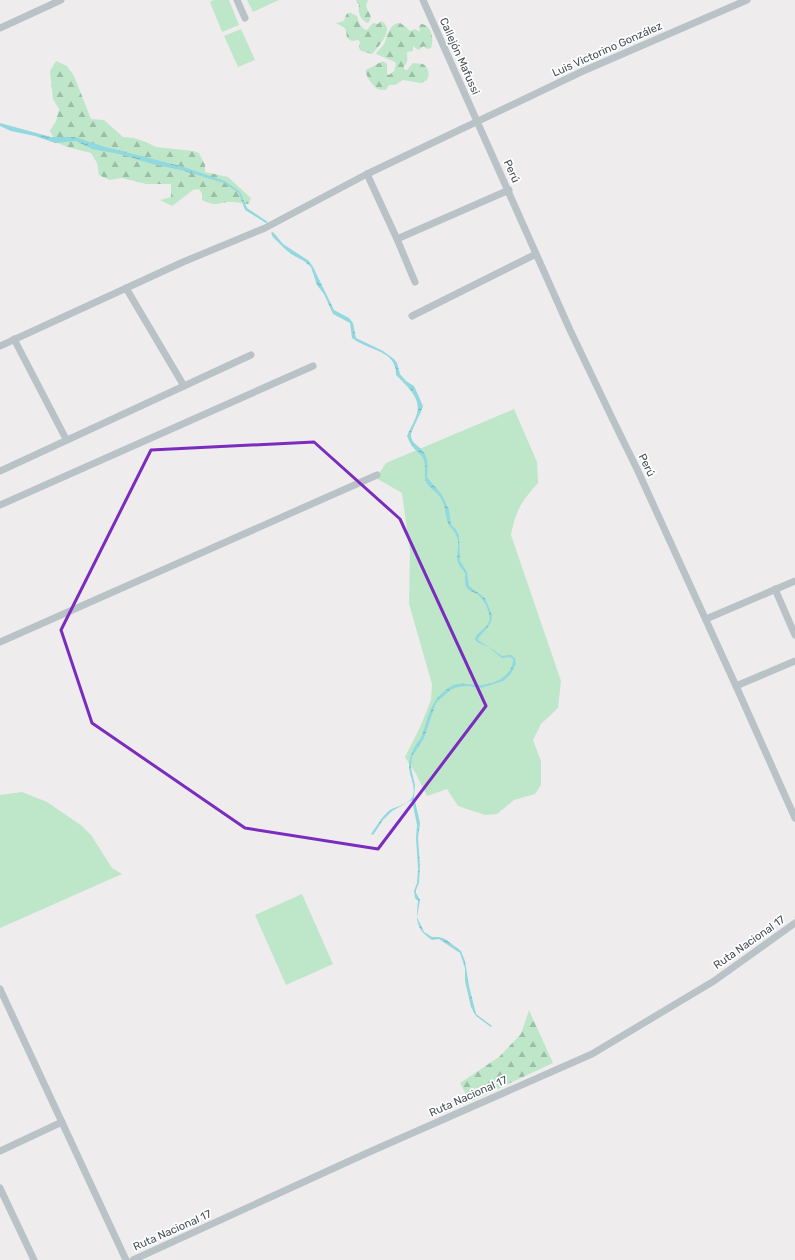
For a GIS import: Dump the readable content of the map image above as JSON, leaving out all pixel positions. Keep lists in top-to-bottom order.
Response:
{
  "streets": {
    "street": [
      "Luis Victorino González",
      "Callejón Mafussi",
      "Perú",
      "Ruta Nacional 17"
    ]
  },
  "crossings": [
    ["Luis Victorino González", "Callejón Mafussi"],
    ["Luis Victorino González", "Perú"],
    ["Callejón Mafussi", "Perú"]
  ]
}
